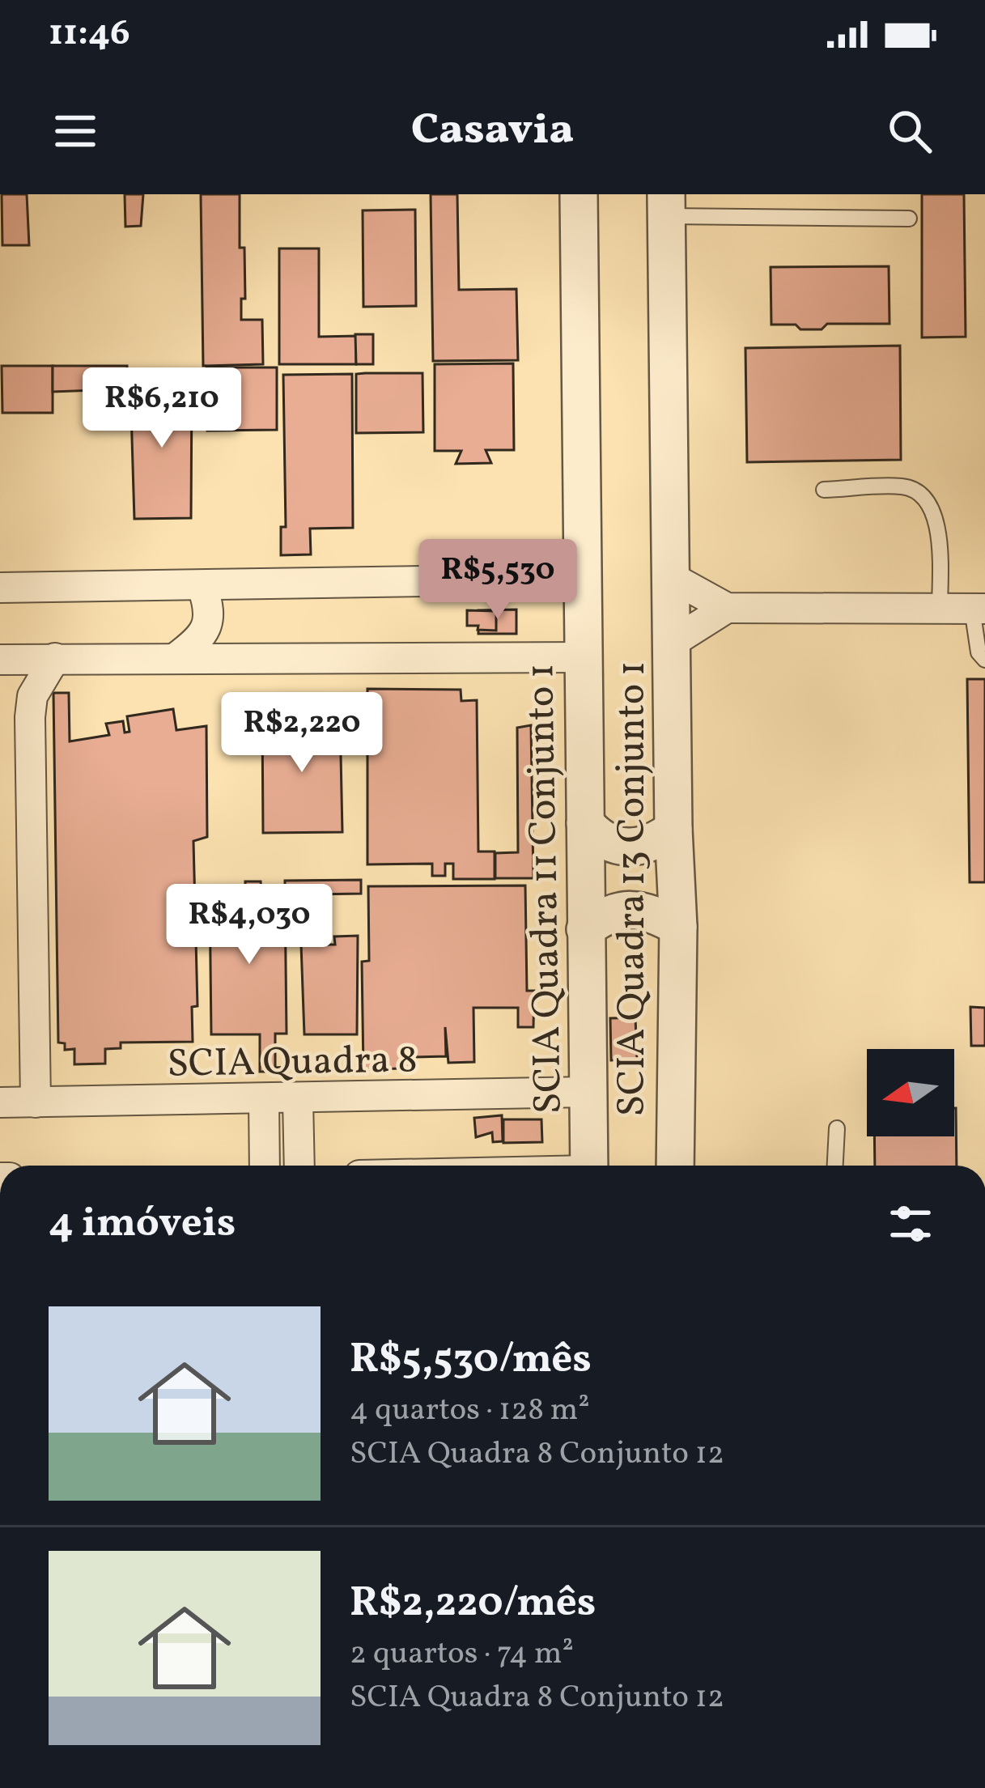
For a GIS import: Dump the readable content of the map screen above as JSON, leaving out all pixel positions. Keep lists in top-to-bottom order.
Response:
{
  "streets": {
    "street": ["SCIA Quadra 11 Conjunto 1", "SCIA Quadra 13 Conjunto 1", "SCIA Quadra 8"]
  },
  "crossings": [
    ["SCIA Quadra 11 Conjunto 1", "SCIA Quadra 8"]
  ],
  "north": "left",
  "page": {
    "status": "11:46",
    "header": "Casavia",
    "price": [
      "R$6,210",
      "R$5,530",
      "R$2,220",
      "R$4,030"
    ],
    "heading": "4 imóveis",
    "list": [
      {
        "name": "R$5,530/mês",
        "note": "4 quartos · 128 m² · SCIA Quadra 8 Conjunto 12"
      },
      {
        "name": "R$2,220/mês",
        "note": "2 quartos · 74 m² · SCIA Quadra 8 Conjunto 12"
      }
    ]
  }
}
